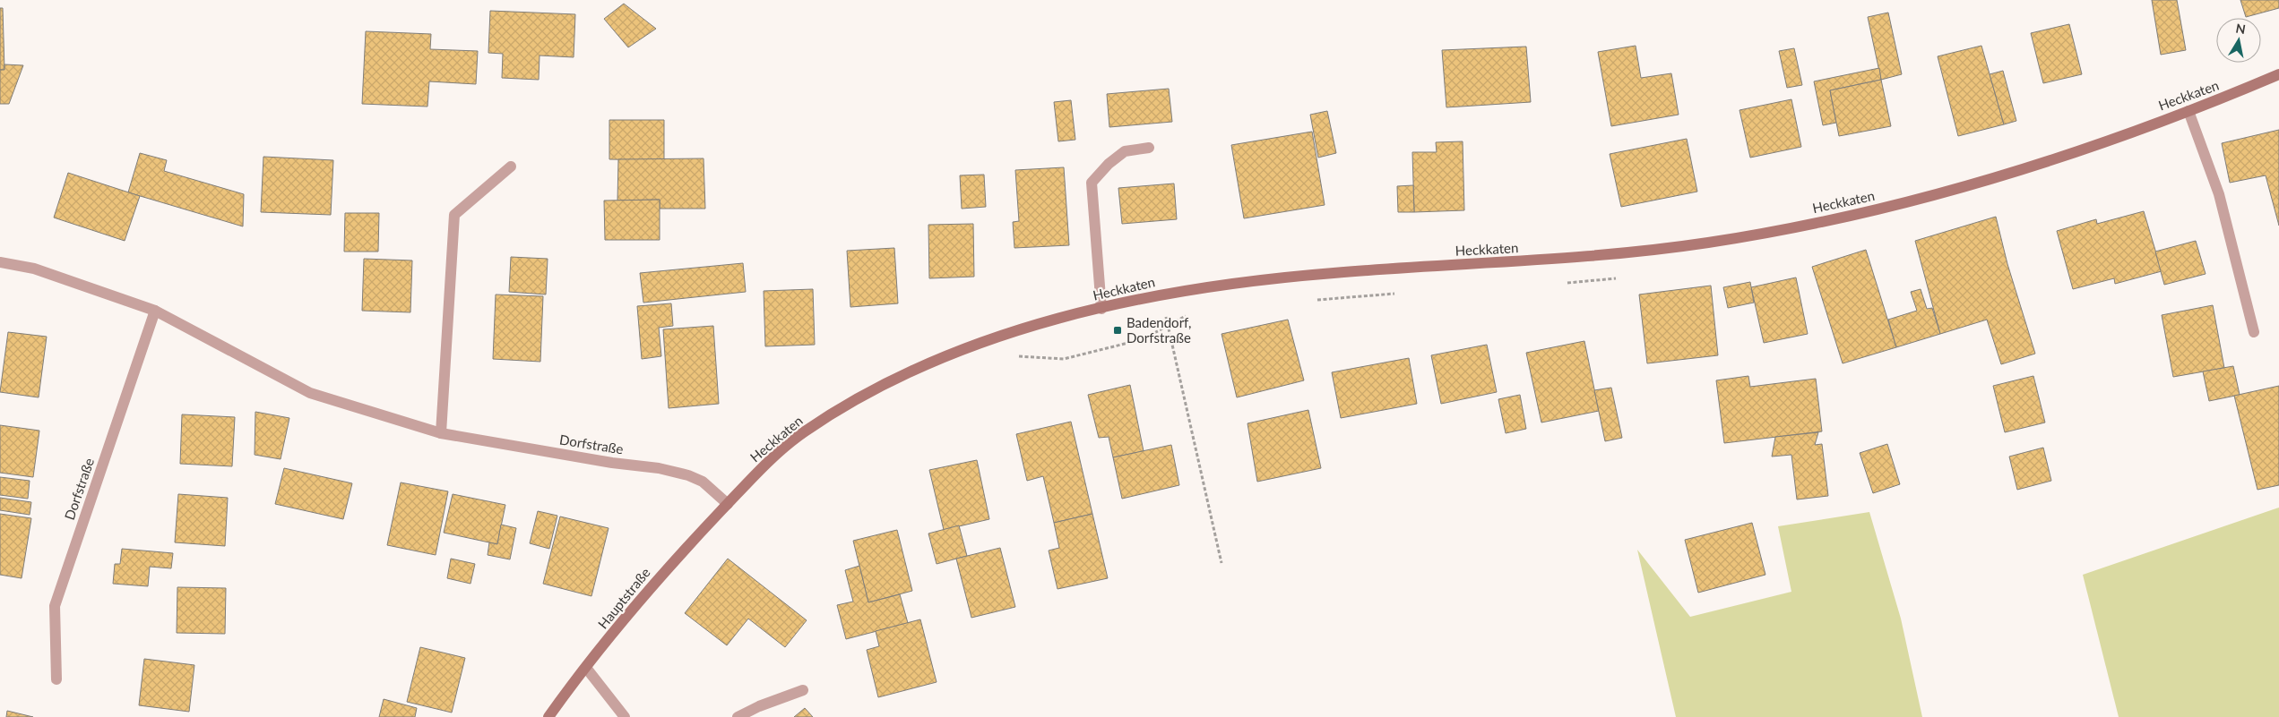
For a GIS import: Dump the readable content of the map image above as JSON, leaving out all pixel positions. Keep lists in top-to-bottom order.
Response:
{
  "streets": {
    "main road": ["Heckkaten", "Hauptstraße"],
    "street": ["Dorfstraße"]
  },
  "crossings": [
    ["Heckkaten", "Dorfstraße"],
    ["Heckkaten", "Hauptstraße"],
    ["Dorfstraße", "Hauptstraße"]
  ],
  "places": {
    "transit": ["Badendorf, Dorfstraße"]
  },
  "north": "top"
}
